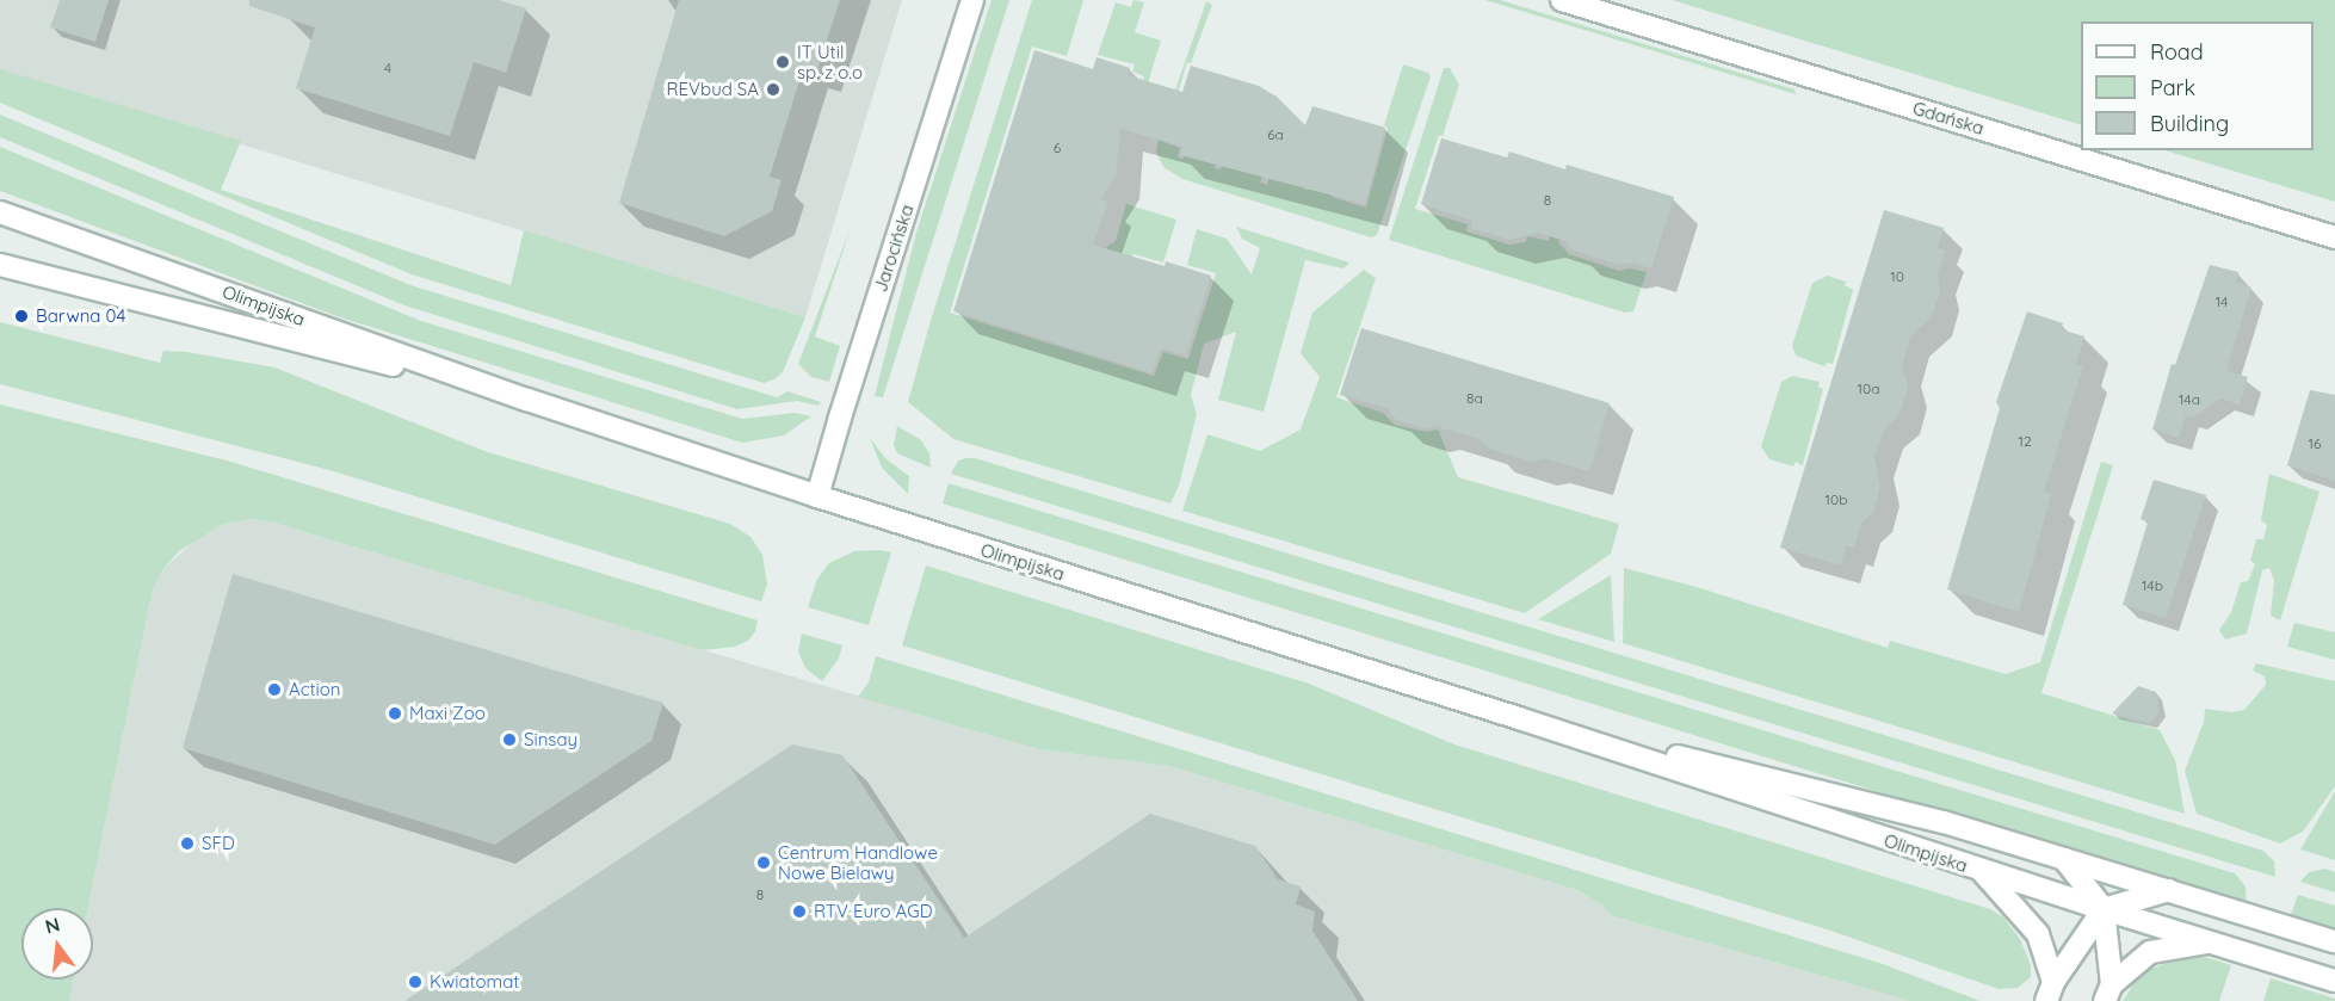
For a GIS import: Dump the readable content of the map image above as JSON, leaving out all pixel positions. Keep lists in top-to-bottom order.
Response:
{
  "streets": {
    "main road": ["Gdańska", "Jarocińska", "Olimpijska"]
  },
  "crossings": [
    ["Jarocińska", "Olimpijska"]
  ],
  "places": [
    "IT Util sp. z o.o",
    "REVbud SA",
    "Barwna 04",
    "Action",
    "Maxi Zoo",
    "Sinsay",
    "SFD",
    "Centrum Handlowe Nowe Bielawy",
    "RTV Euro AGD",
    "Kwiatomat"
  ],
  "house_numbers": [
    "4",
    "6a",
    "6",
    "8",
    "10",
    "14",
    "10a",
    "8a",
    "14a",
    "12",
    "16",
    "10b",
    "14b",
    "8"
  ],
  "legend": ["Road", "Park", "Building"],
  "north": "top"
}
